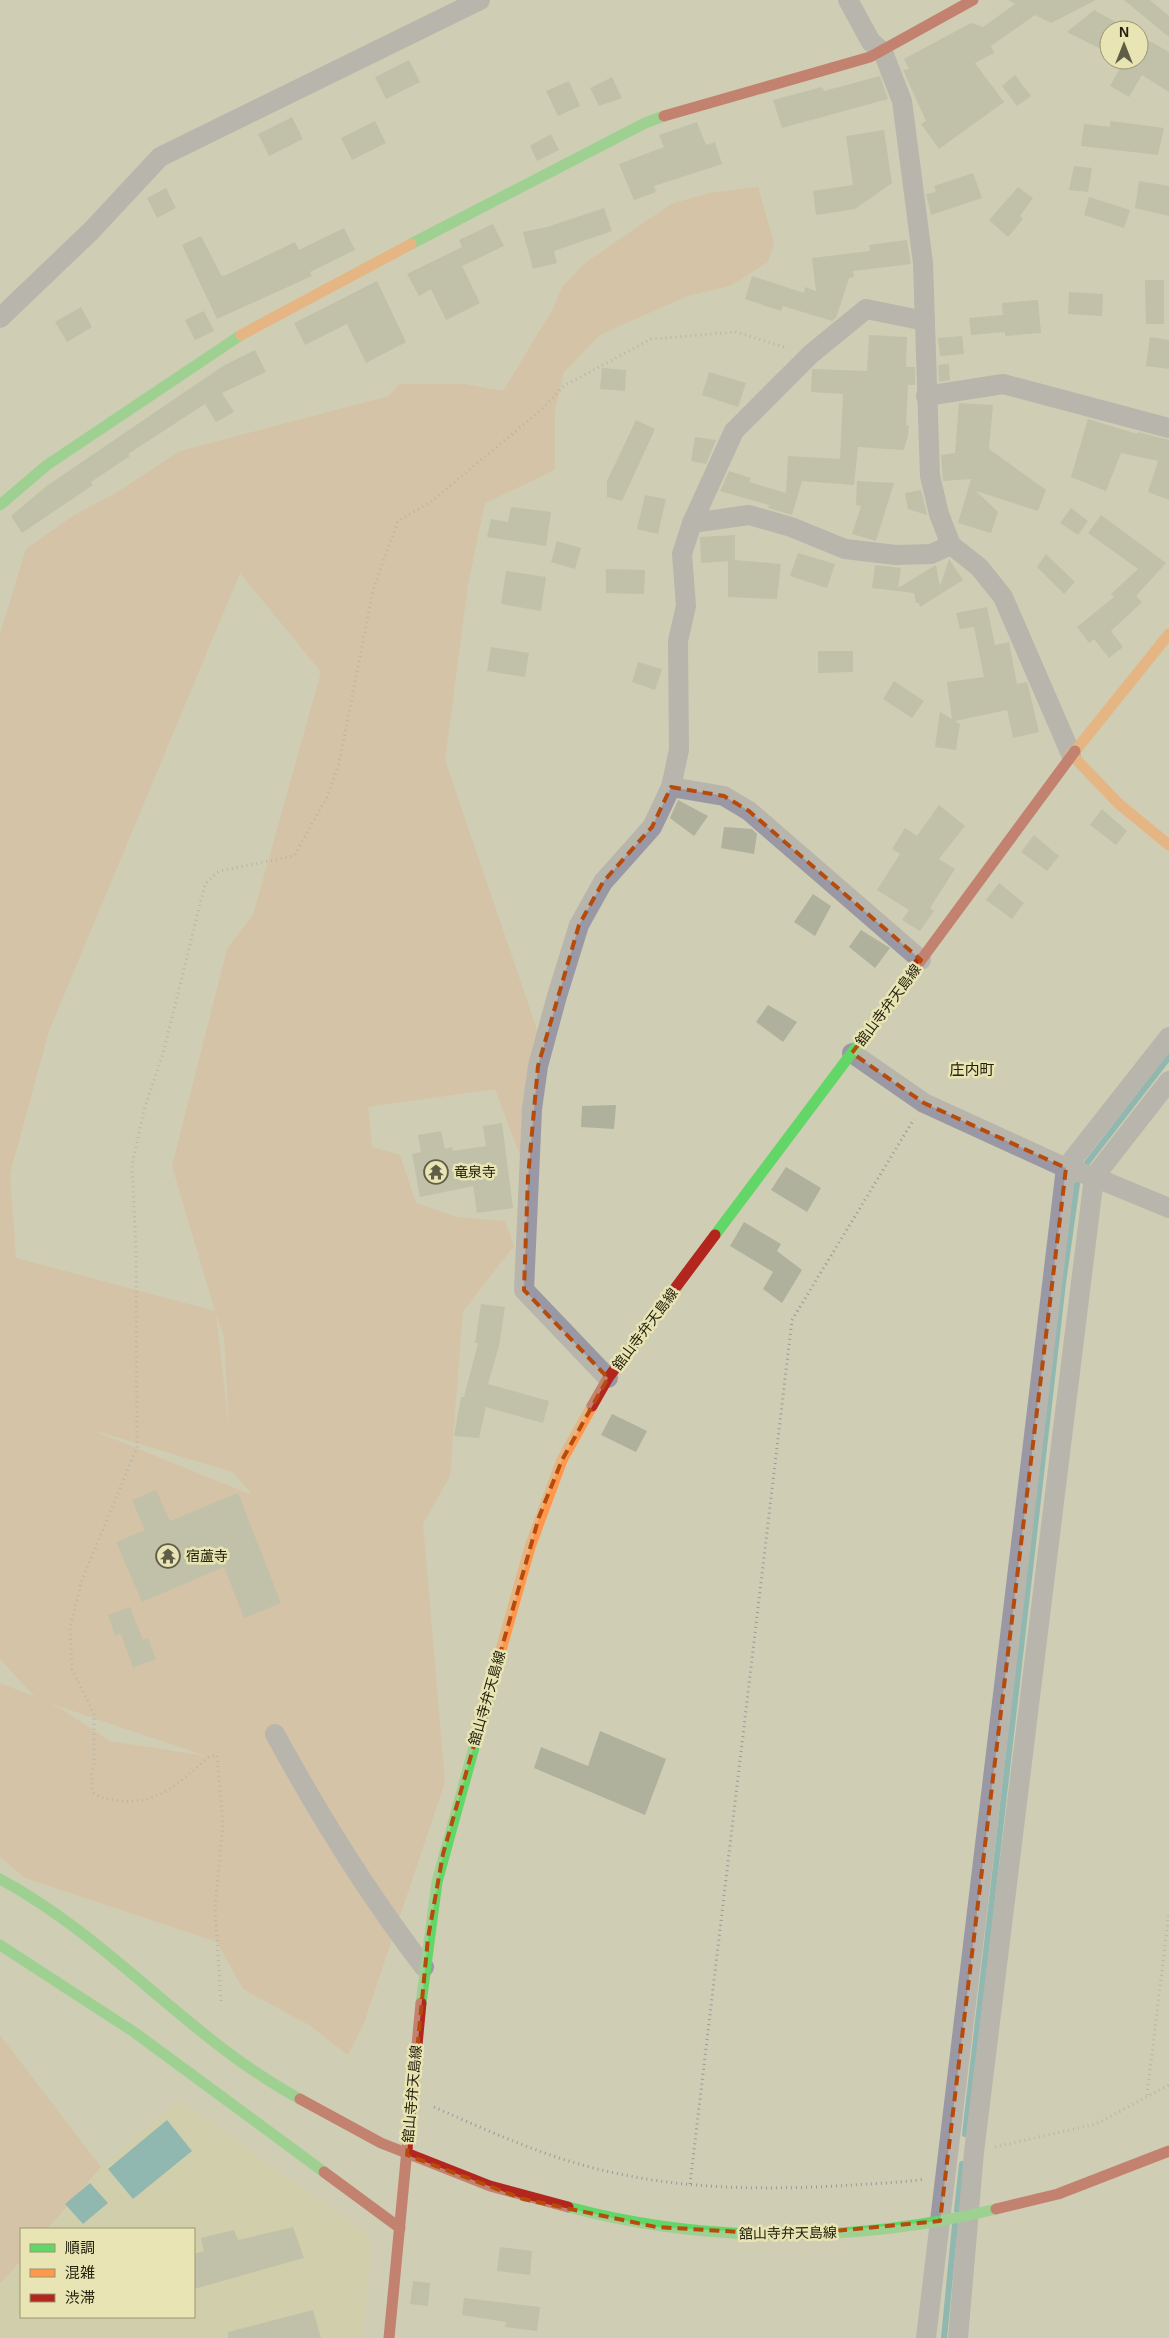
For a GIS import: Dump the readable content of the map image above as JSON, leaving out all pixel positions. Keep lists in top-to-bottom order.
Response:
{
  "streets": {
    "main road": ["舘山寺弁天島線"]
  },
  "districts": ["庄内町"],
  "places": {
    "temple": ["竜泉寺", "宿蘆寺"]
  },
  "legend": ["順調", "混雑", "渋滞"],
  "north": "top"
}
